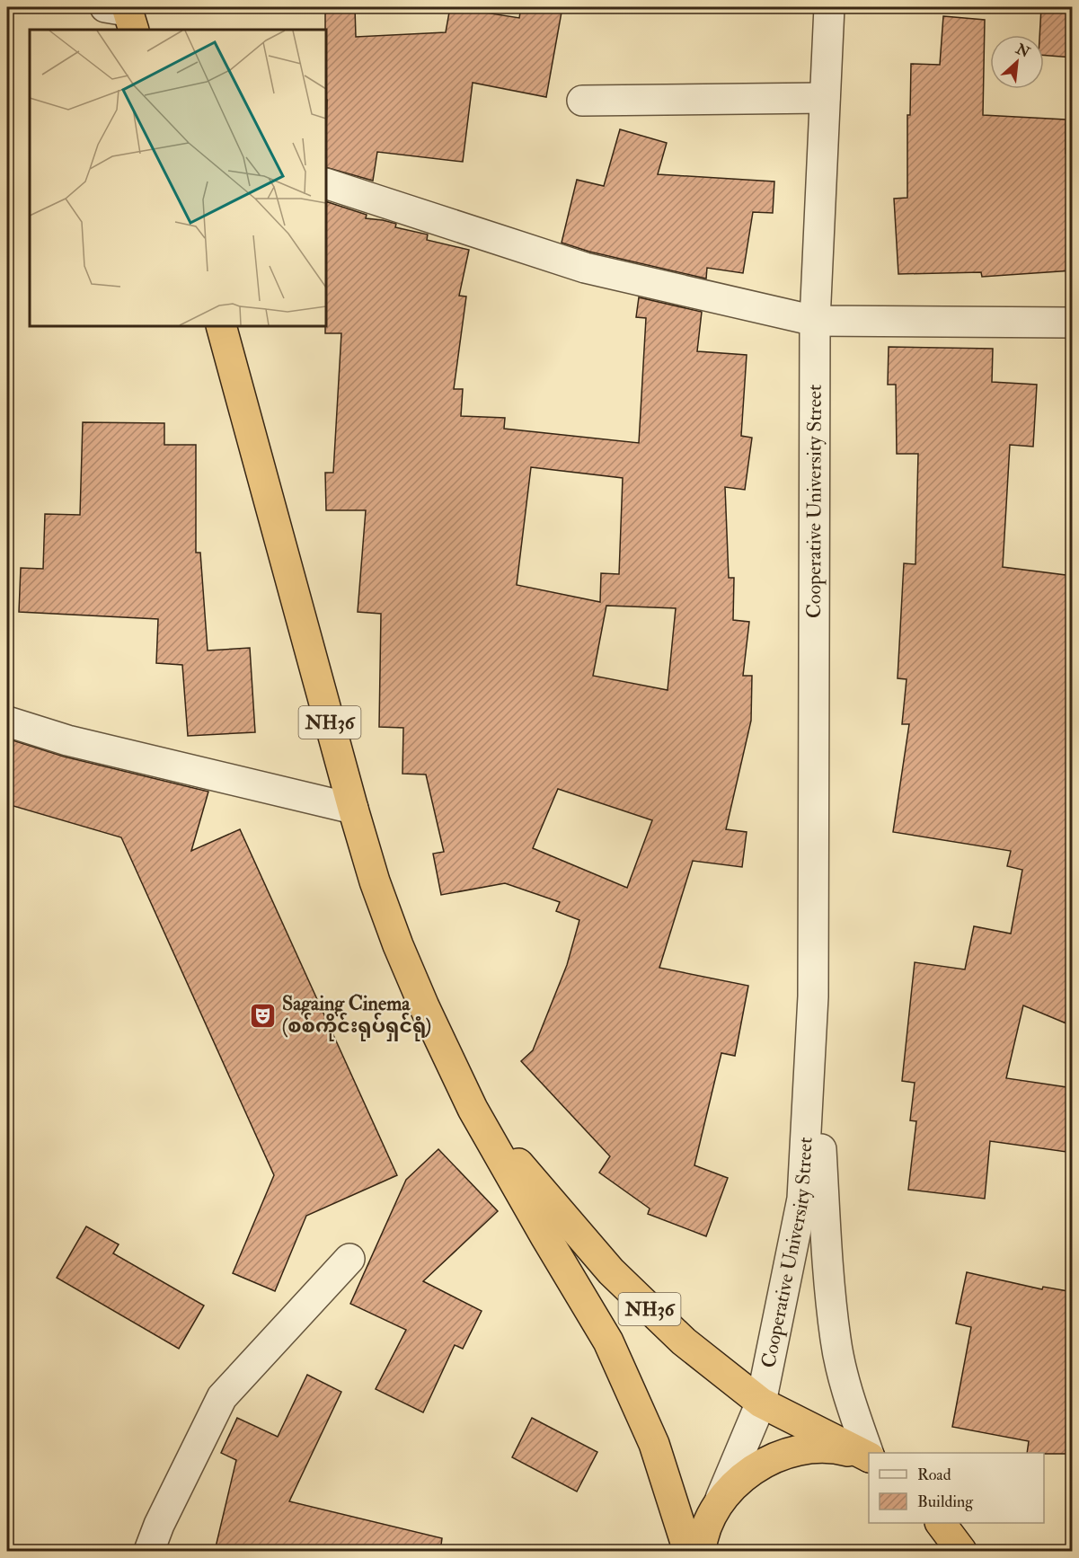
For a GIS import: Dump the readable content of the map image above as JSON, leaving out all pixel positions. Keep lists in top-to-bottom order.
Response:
{
  "streets": {
    "highway": ["NH36"],
    "street": ["Cooperative University Street"]
  },
  "crossings": [
    ["Cooperative University Street", "NH36"]
  ],
  "places": {
    "theatre": ["Sagaing Cinema (စစ်ကိုင်းရုပ်ရှင်ရုံ)"]
  },
  "legend": ["Road", "Building"],
  "north": "top right"
}
